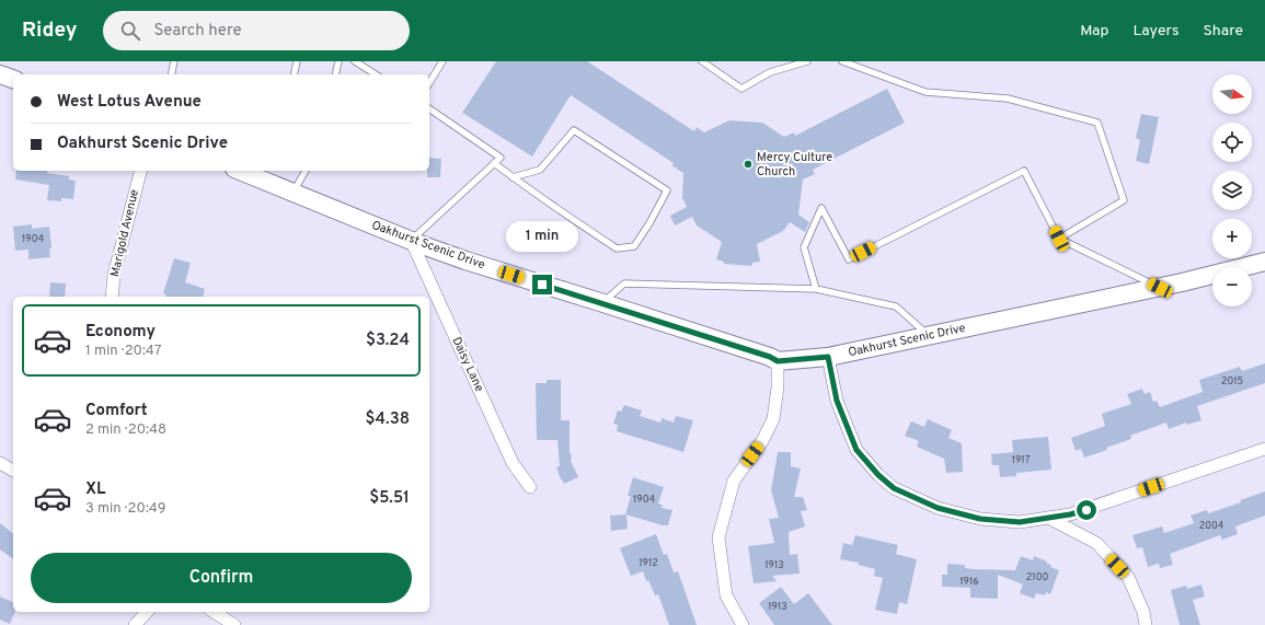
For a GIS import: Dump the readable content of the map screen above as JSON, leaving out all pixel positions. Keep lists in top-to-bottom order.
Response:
{
  "streets": {
    "street": ["Marigold Avenue", "Oakhurst Scenic Drive", "Daisy Lane"]
  },
  "crossings": [
    ["Oakhurst Scenic Drive", "Daisy Lane"]
  ],
  "places": ["Mercy Culture Church"],
  "house_numbers": [
    "1904",
    "2015",
    "1917",
    "1904",
    "2004",
    "1912",
    "1913",
    "2100",
    "1916",
    "1913"
  ],
  "north": "right",
  "page": {
    "header": "Ridey",
    "search": "Search here",
    "nav": ["Map", "Layers", "Share"],
    "map_buttons": ["+", "−"],
    "banner": ["West Lotus Avenue", "Oakhurst Scenic Drive"],
    "bubble": "1 min",
    "list": [
      {
        "name": "Economy",
        "note": "1 min · 20:47",
        "value": "$3.24"
      },
      {
        "name": "Comfort",
        "note": "2 min · 20:48",
        "value": "$4.38"
      },
      {
        "name": "XL",
        "note": "3 min · 20:49",
        "value": "$5.51"
      }
    ],
    "buttons": "Confirm"
  }
}
